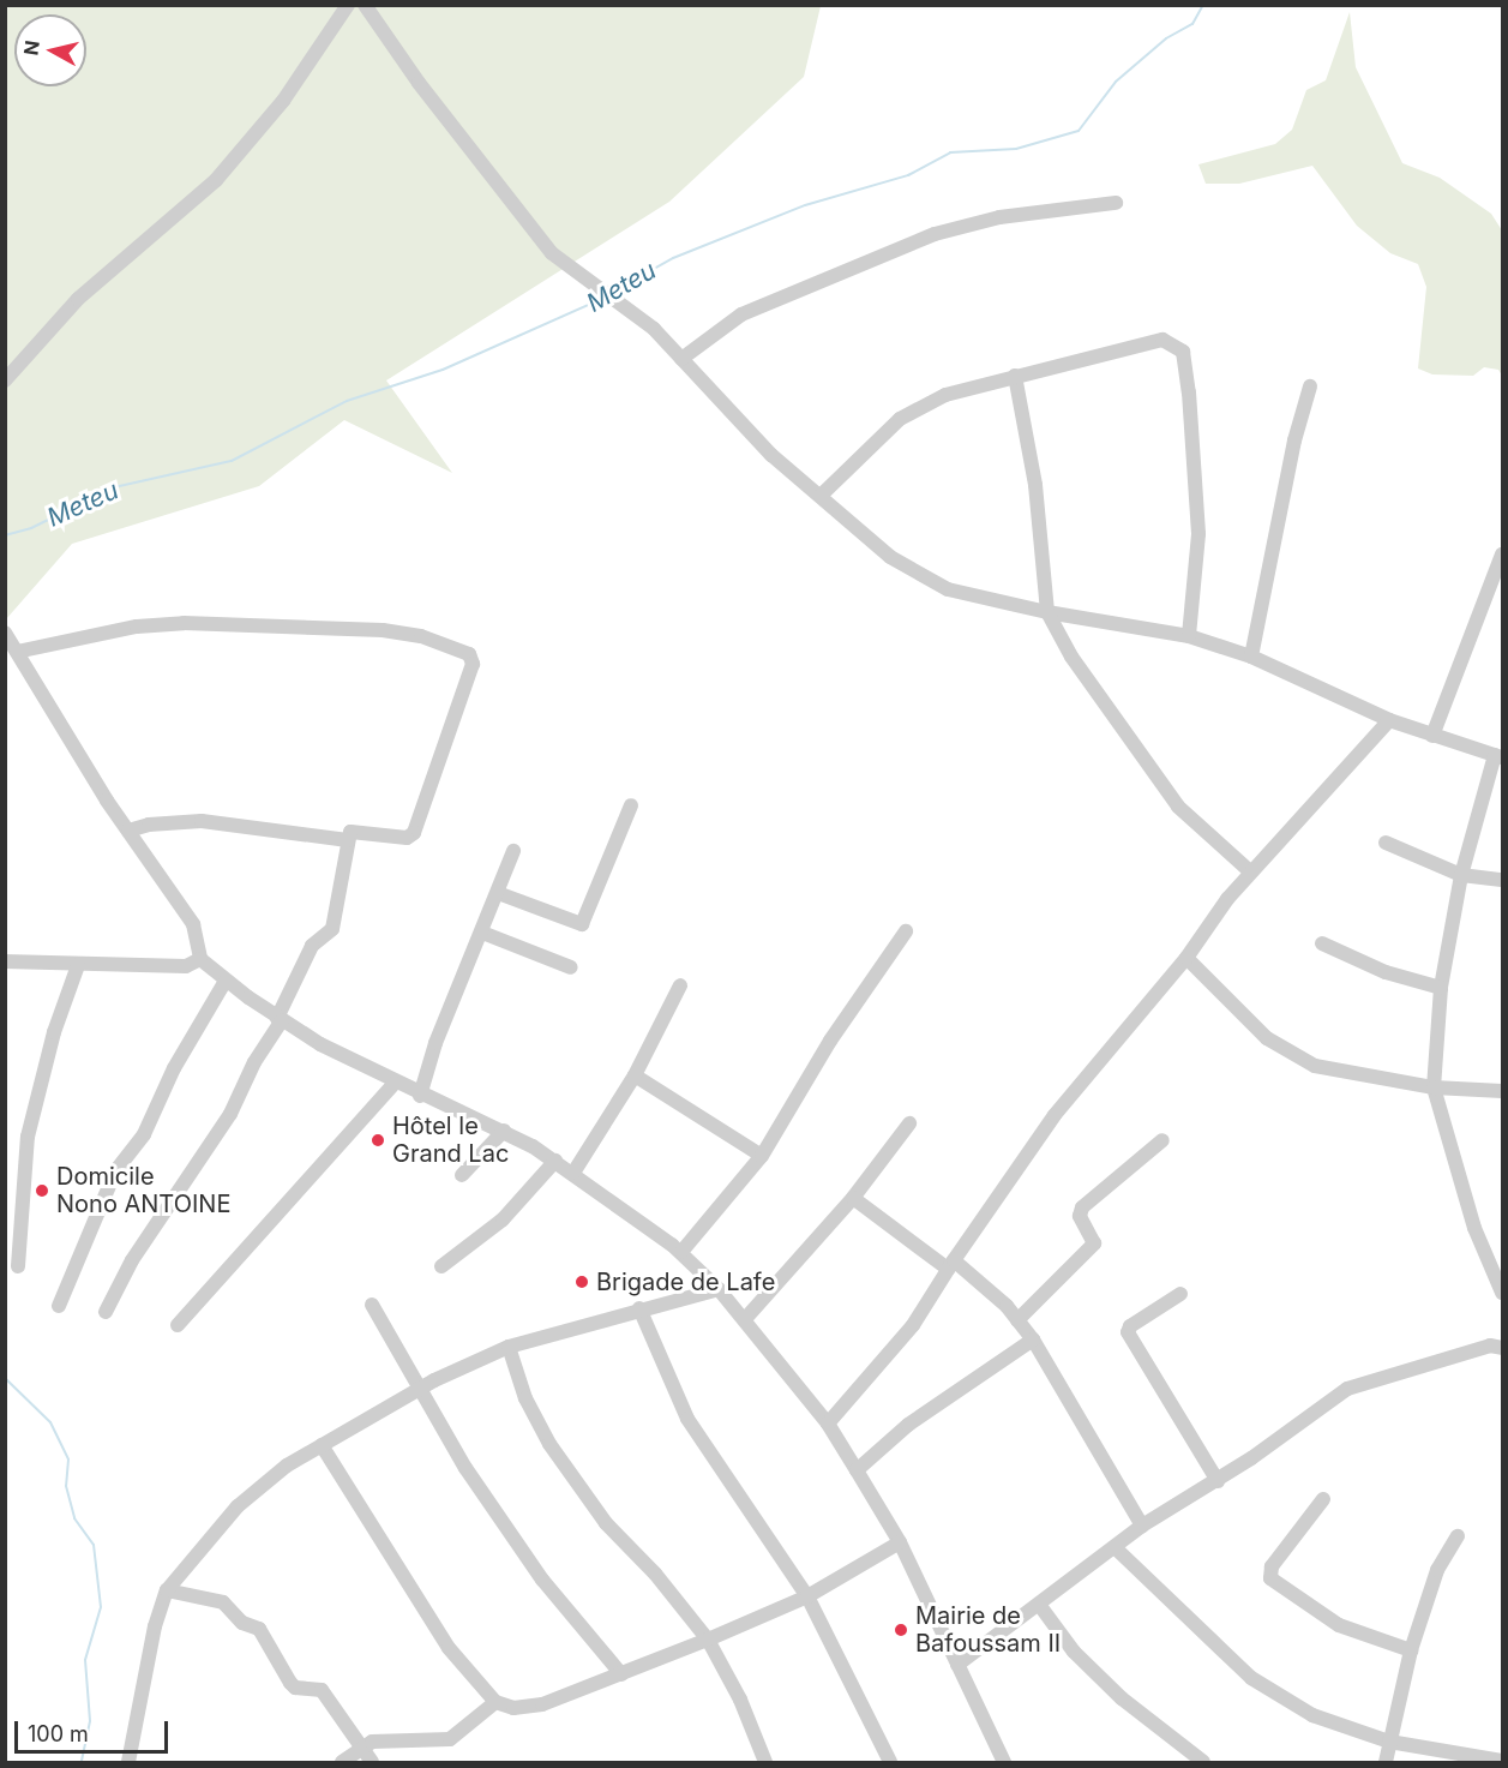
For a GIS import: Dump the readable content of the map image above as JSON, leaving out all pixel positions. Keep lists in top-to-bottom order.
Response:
{
  "water": ["Meteu"],
  "places": [
    "Hôtel le Grand Lac",
    "Domicile Nono ANTOINE",
    "Brigade de Lafe",
    "Mairie de Bafoussam II"
  ],
  "scale_bar": "100 m",
  "north": "left"
}
